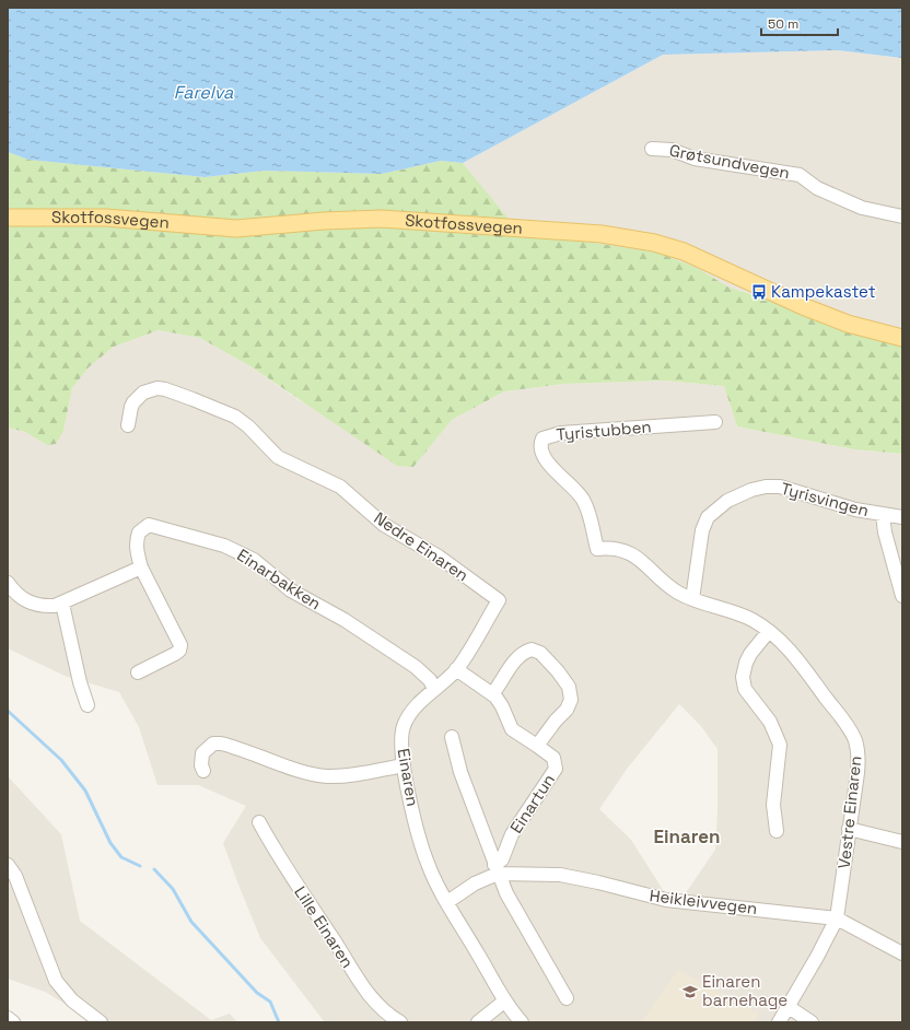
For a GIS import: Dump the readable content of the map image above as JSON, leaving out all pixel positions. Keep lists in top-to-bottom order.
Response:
{
  "streets": {
    "main road": ["Skotfossvegen"],
    "street": [
      "Grøtsundvegen",
      "Tyristubben",
      "Tyrisvingen",
      "Nedre Einaren",
      "Einarbakken",
      "Einaren",
      "Einartun",
      "Vestre Einaren",
      "Heikleivvegen",
      "Lille Einaren"
    ]
  },
  "crossings": [
    ["Tyristubben", "Vestre Einaren"],
    ["Tyrisvingen", "Vestre Einaren"],
    ["Nedre Einaren", "Einaren"],
    ["Einarbakken", "Einaren"],
    ["Einaren", "Einartun"],
    ["Einartun", "Heikleivvegen"],
    ["Vestre Einaren", "Heikleivvegen"]
  ],
  "districts": ["Einaren"],
  "water": ["Farelva"],
  "places": {
    "bus stop": ["Kampekastet"],
    "school or university": ["Einaren barnehage"]
  },
  "scale_bar": "50 m"
}
